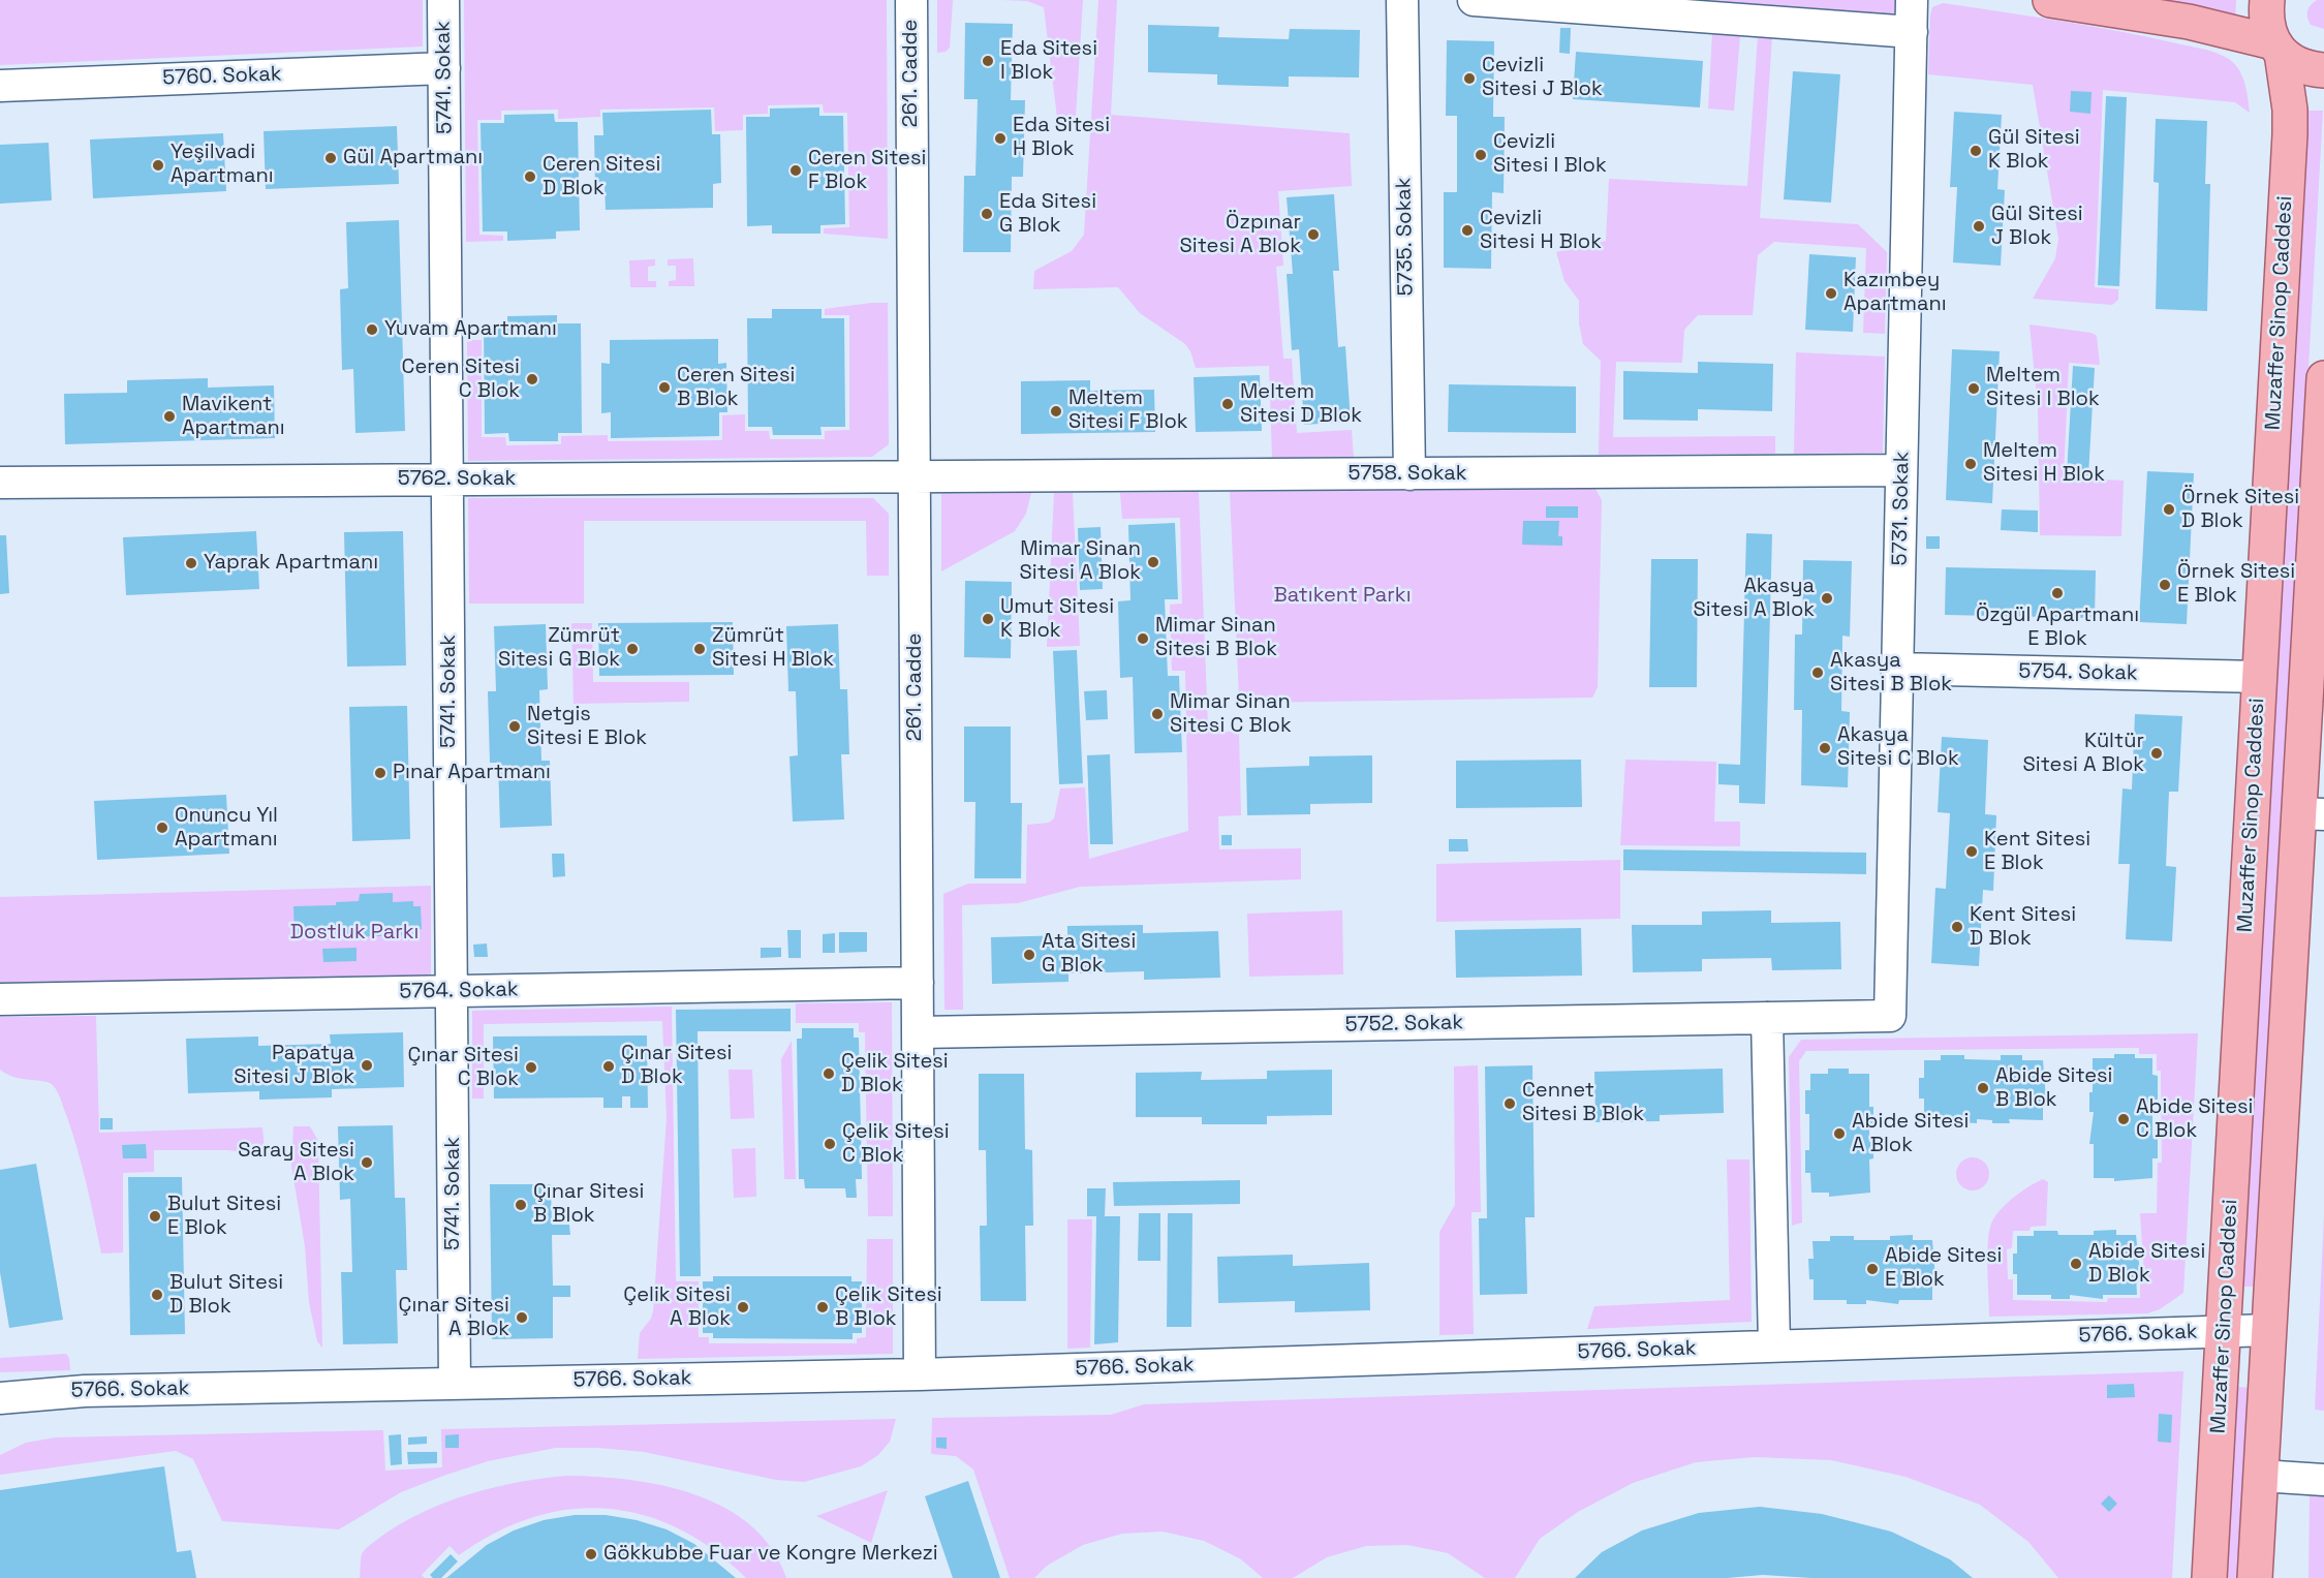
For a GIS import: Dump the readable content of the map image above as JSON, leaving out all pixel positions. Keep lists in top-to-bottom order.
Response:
{
  "streets": {
    "main road": ["Muzaffer Sinop Caddesi"],
    "street": [
      "261. Cadde",
      "5760. Sokak",
      "5741. Sokak",
      "5735. Sokak",
      "5758. Sokak",
      "5762. Sokak",
      "5731. Sokak",
      "5754. Sokak",
      "5764. Sokak",
      "5752. Sokak",
      "5766. Sokak"
    ]
  },
  "crossings": [
    ["261. Cadde", "5758. Sokak"],
    ["261. Cadde", "5762. Sokak"],
    ["261. Cadde", "5764. Sokak"],
    ["261. Cadde", "5752. Sokak"],
    ["261. Cadde", "5766. Sokak"],
    ["5760. Sokak", "5741. Sokak"],
    ["5741. Sokak", "5762. Sokak"],
    ["5741. Sokak", "5764. Sokak"],
    ["5741. Sokak", "5766. Sokak"],
    ["5735. Sokak", "5758. Sokak"],
    ["Muzaffer Sinop Caddesi", "5754. Sokak"],
    ["Muzaffer Sinop Caddesi", "5766. Sokak"],
    ["5758. Sokak", "5762. Sokak"],
    ["5758. Sokak", "5731. Sokak"],
    ["5731. Sokak", "5754. Sokak"],
    ["5731. Sokak", "5752. Sokak"]
  ],
  "parks": ["Batıkent Parkı", "Dostluk Parkı"],
  "places": [
    "Eda Sitesi I Blok",
    "Cevizli Sitesi J Blok",
    "Eda Sitesi H Blok",
    "Gül Sitesi K Blok",
    "Cevizli Sitesi I Blok",
    "Gül Apartmanı",
    "Yeşilvadi Apartmanı",
    "Ceren Sitesi F Blok",
    "Ceren Sitesi D Blok",
    "Eda Sitesi G Blok",
    "Gül Sitesi J Blok",
    "Cevizli Sitesi H Blok",
    "Özpınar Sitesi A Blok",
    "Kazımbey Apartmanı",
    "Yuvam Apartmanı",
    "Ceren Sitesi C Blok",
    "Ceren Sitesi B Blok",
    "Meltem Sitesi I Blok",
    "Meltem Sitesi D Blok",
    "Meltem Sitesi F Blok",
    "Mavikent Apartmanı",
    "Meltem Sitesi H Blok",
    "Örnek Sitesi D Blok",
    "Mimar Sinan Sitesi A Blok",
    "Yaprak Apartmanı",
    "Örnek Sitesi E Blok",
    "Özgül Apartmanı E Blok",
    "Akasya Sitesi A Blok",
    "Umut Sitesi K Blok",
    "Mimar Sinan Sitesi B Blok",
    "Zümrüt Sitesi G Blok",
    "Zümrüt Sitesi H Blok",
    "Akasya Sitesi B Blok",
    "Mimar Sinan Sitesi C Blok",
    "Netgis Sitesi E Blok",
    "Akasya Sitesi C Blok",
    "Kültür Sitesi A Blok",
    "Pınar Apartmanı",
    "Onuncu Yıl Apartmanı",
    "Kent Sitesi E Blok",
    "Kent Sitesi D Blok",
    "Ata Sitesi G Blok",
    "Papatya Sitesi J Blok",
    "Çınar Sitesi D Blok",
    "Çınar Sitesi C Blok",
    "Çelik Sitesi D Blok",
    "Abide Sitesi B Blok",
    "Cennet Sitesi B Blok",
    "Abide Sitesi C Blok",
    "Abide Sitesi A Blok",
    "Çelik Sitesi C Blok",
    "Saray Sitesi A Blok",
    "Çınar Sitesi B Blok",
    "Bulut Sitesi E Blok",
    "Abide Sitesi D Blok",
    "Abide Sitesi E Blok",
    "Bulut Sitesi D Blok",
    "Çelik Sitesi A Blok",
    "Çelik Sitesi B Blok",
    "Çınar Sitesi A Blok",
    "Gökkubbe Fuar ve Kongre Merkezi"
  ]
}
